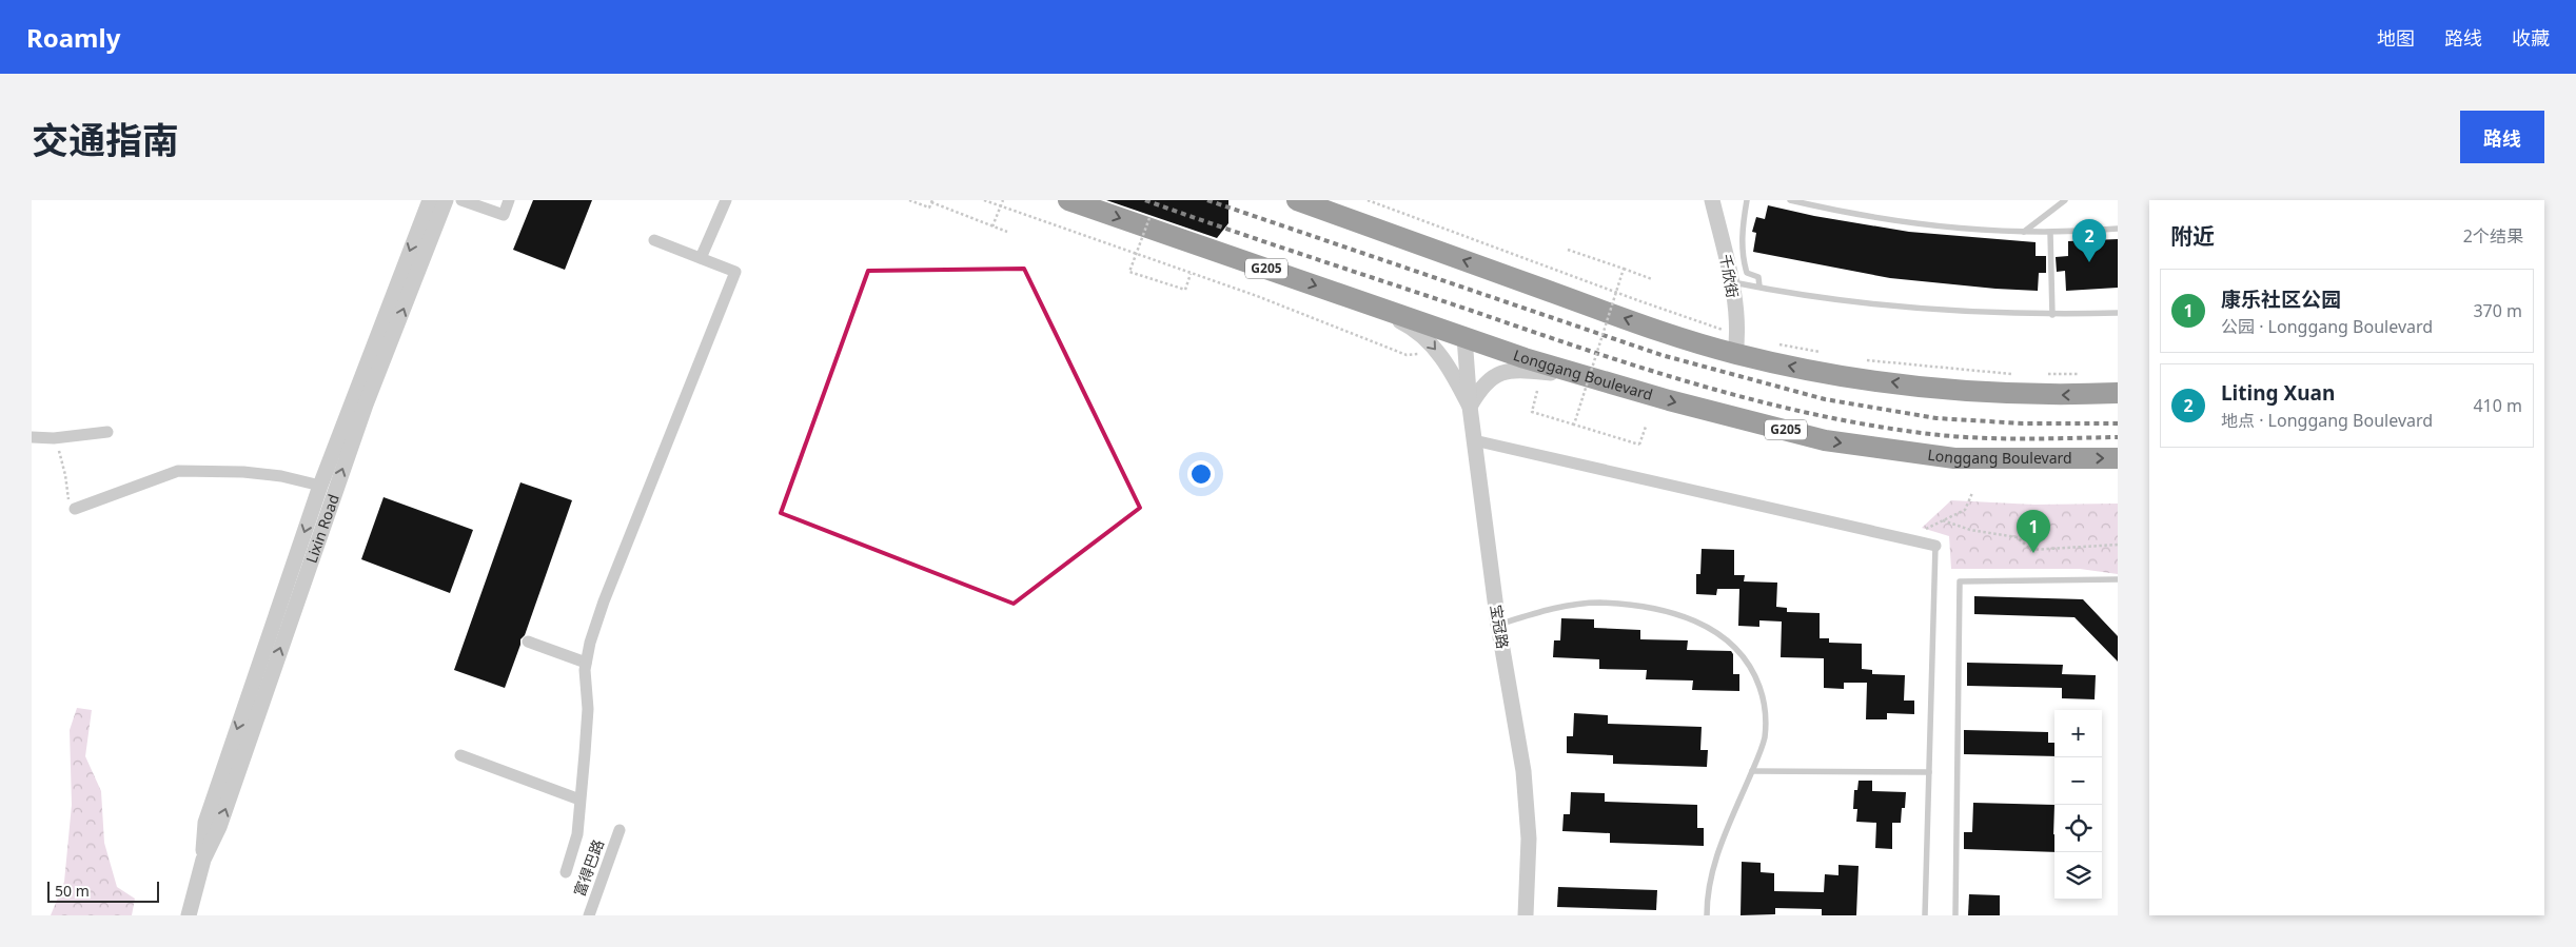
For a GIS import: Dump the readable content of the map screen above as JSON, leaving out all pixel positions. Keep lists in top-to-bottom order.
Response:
{
  "streets": {
    "highway": ["G205", "Longgang Boulevard"],
    "street": [
      "千欣街",
      "Lixin Road",
      "宝冠路",
      "富得巴路"
    ]
  },
  "crossings": [
    ["Longgang Boulevard", "宝冠路"]
  ],
  "scale_bar": "50 m",
  "page": {
    "header": "Roamly",
    "nav": ["地图", "路线", "收藏"],
    "title": "交通指南",
    "buttons": "路线",
    "heading": ["附近", "2个结果"],
    "pins": ["2", "1"],
    "list": [
      {
        "mark": "1",
        "name": "康乐社区公园",
        "note": "公园 · Longgang Boulevard",
        "value": "370 m"
      },
      {
        "mark": "2",
        "name": "Liting Xuan",
        "note": "地点 · Longgang Boulevard",
        "value": "410 m"
      }
    ],
    "map_buttons": ["+", "−"],
    "scale": "50 m"
  }
}
